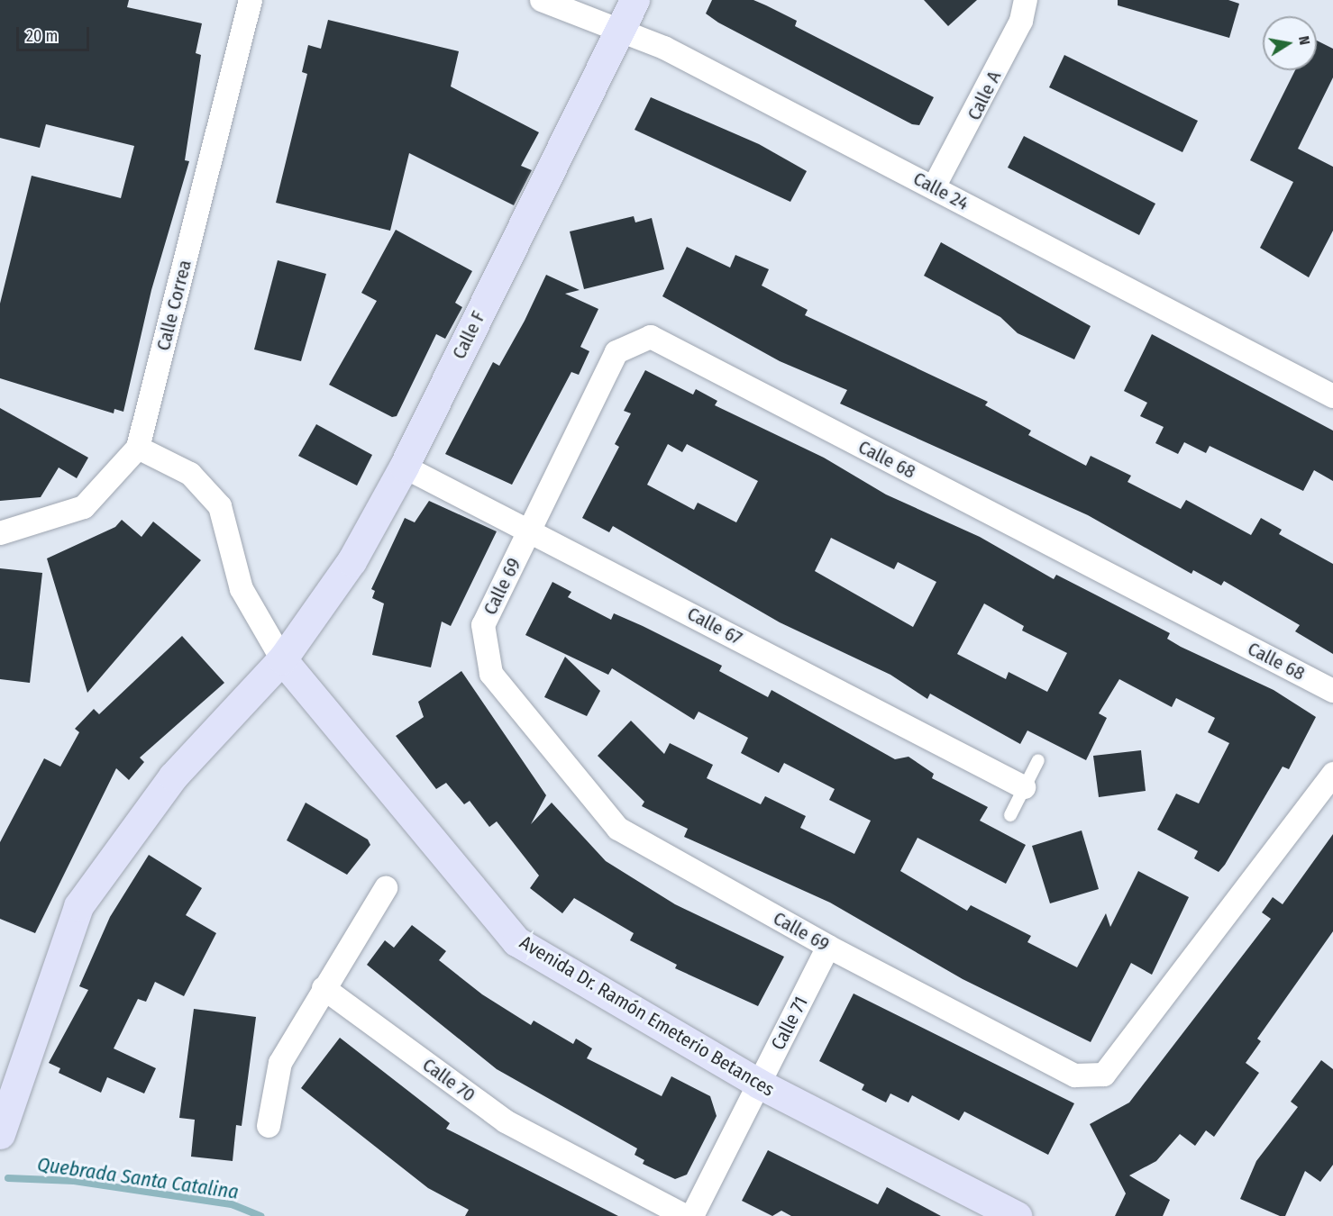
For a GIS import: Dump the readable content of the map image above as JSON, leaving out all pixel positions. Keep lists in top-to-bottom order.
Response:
{
  "streets": {
    "street": [
      "Calle A",
      "Calle 24",
      "Calle Correa",
      "Calle F",
      "Calle 68",
      "Calle 69",
      "Calle 67",
      "Avenida Dr. Ramón Emeterio Betances",
      "Calle 71",
      "Calle 70"
    ]
  },
  "crossings": [
    ["Calle A", "Calle 24"],
    ["Calle 24", "Calle F"],
    ["Calle F", "Calle 67"],
    ["Calle F", "Avenida Dr. Ramón Emeterio Betances"],
    ["Calle 68", "Calle 69"],
    ["Calle 68", "Calle 67"],
    ["Calle 69", "Calle 67"],
    ["Calle 69", "Calle 71"],
    ["Avenida Dr. Ramón Emeterio Betances", "Calle 71"]
  ],
  "water": ["Quebrada Santa Catalina"],
  "scale_bar": "20 m",
  "north": "right"
}
